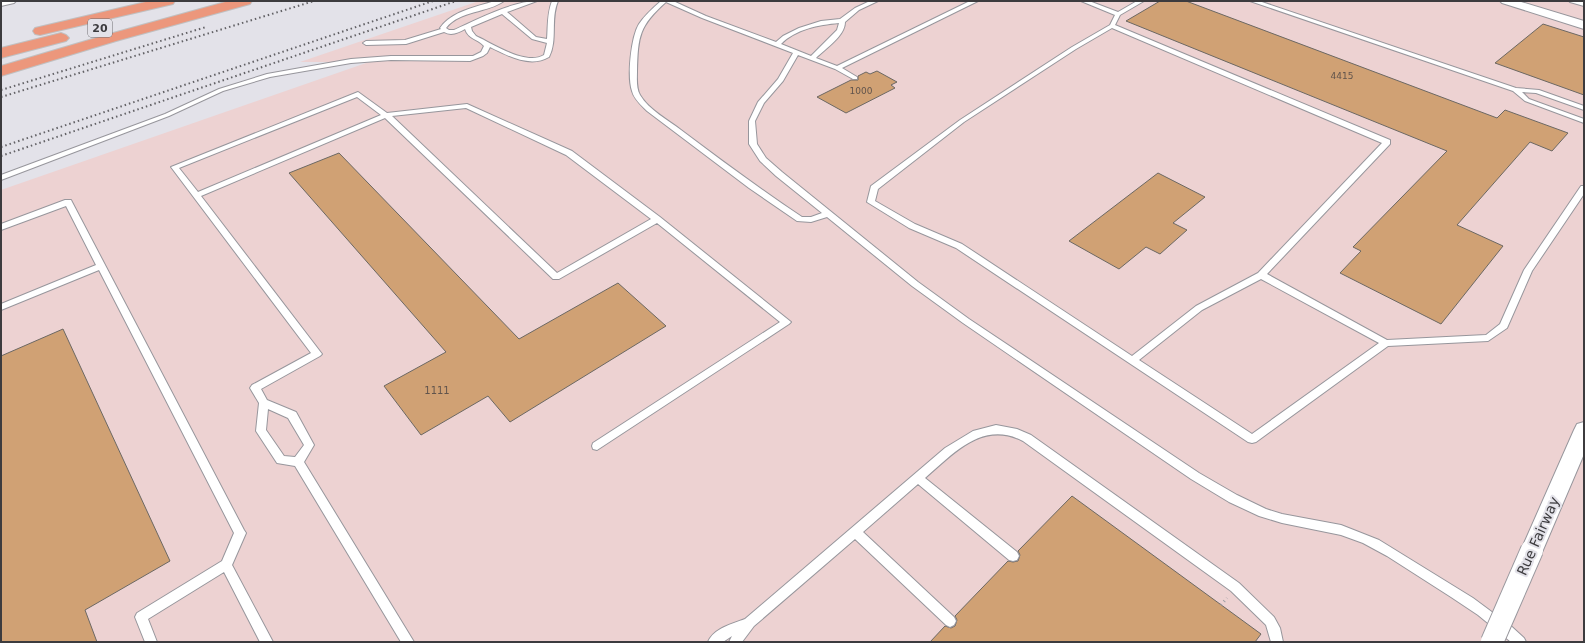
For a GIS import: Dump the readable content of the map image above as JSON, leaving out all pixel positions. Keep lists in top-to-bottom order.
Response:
{
  "streets": {
    "highway": ["20"],
    "street": ["Rue Fairway"]
  },
  "house_numbers": ["4415", "1000", "1111"]
}
